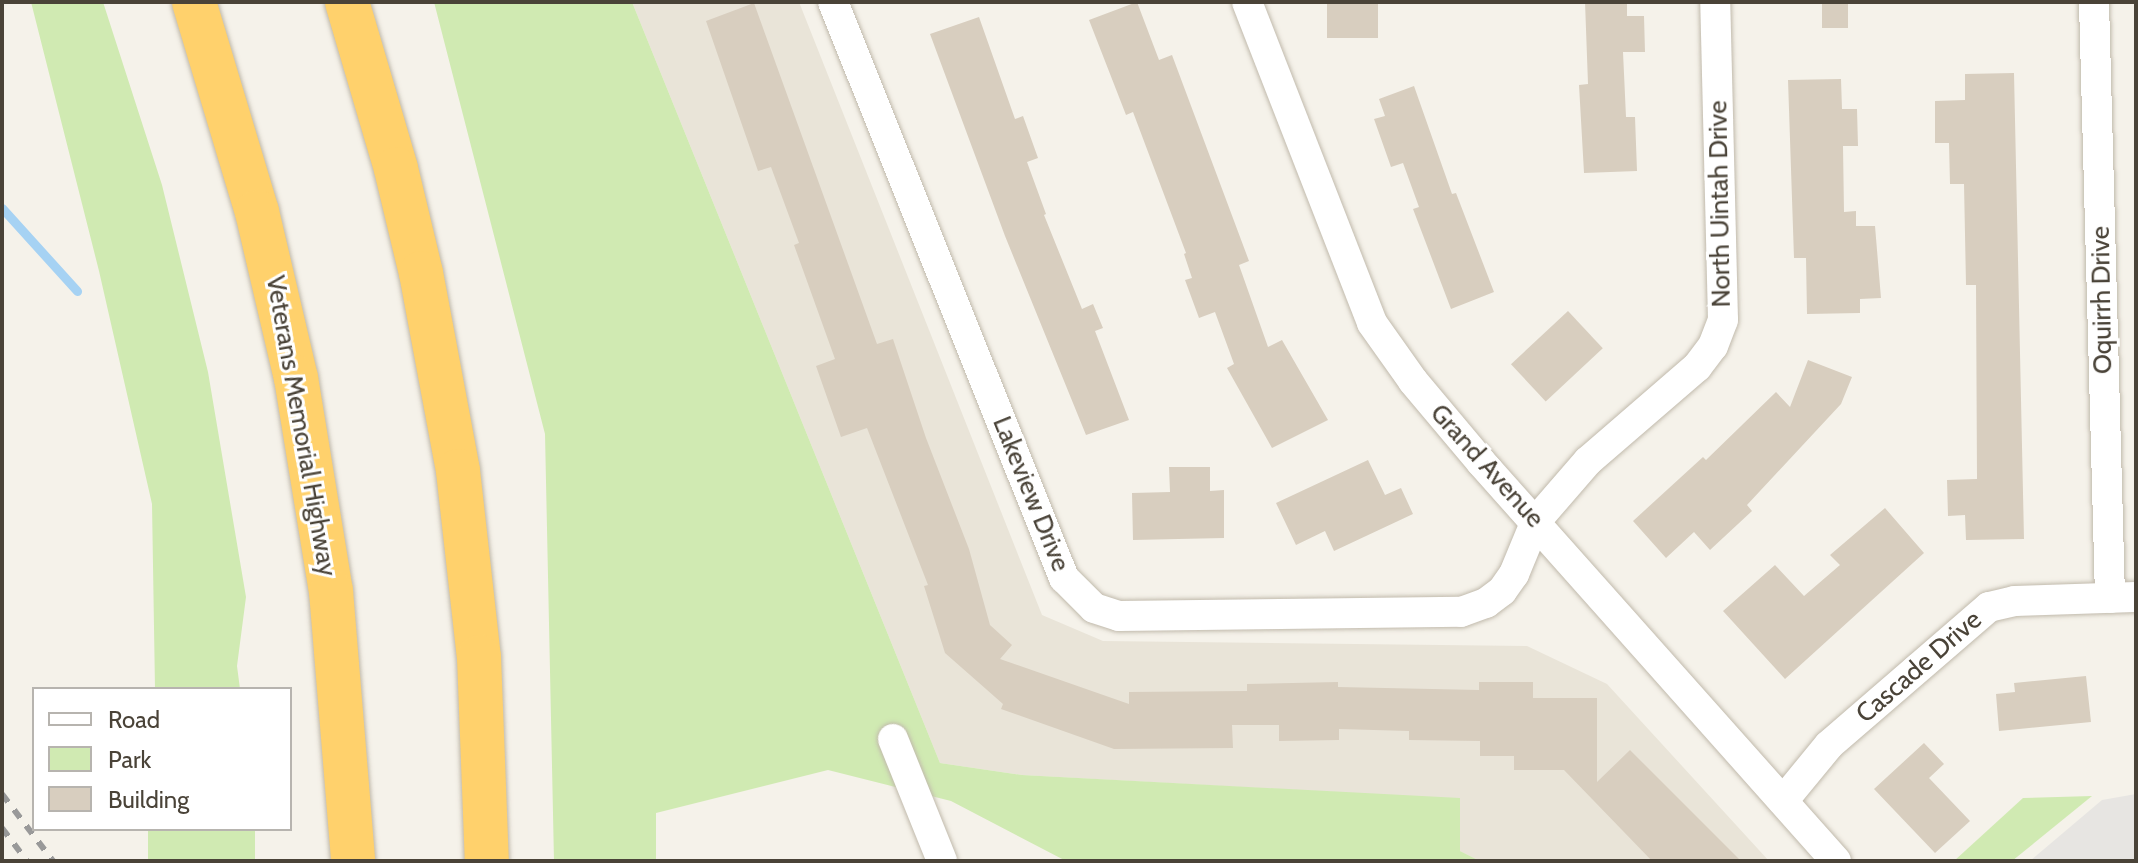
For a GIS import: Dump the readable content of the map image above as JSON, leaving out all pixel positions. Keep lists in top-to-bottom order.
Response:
{
  "streets": {
    "highway": ["Veterans Memorial Highway"],
    "street": [
      "North Uintah Drive",
      "Oquirrh Drive",
      "Grand Avenue",
      "Lakeview Drive",
      "Cascade Drive"
    ]
  },
  "crossings": [
    ["North Uintah Drive", "Grand Avenue"],
    ["North Uintah Drive", "Lakeview Drive"],
    ["Oquirrh Drive", "Cascade Drive"],
    ["Grand Avenue", "Lakeview Drive"],
    ["Grand Avenue", "Cascade Drive"]
  ],
  "legend": ["Road", "Park", "Building"]
}
